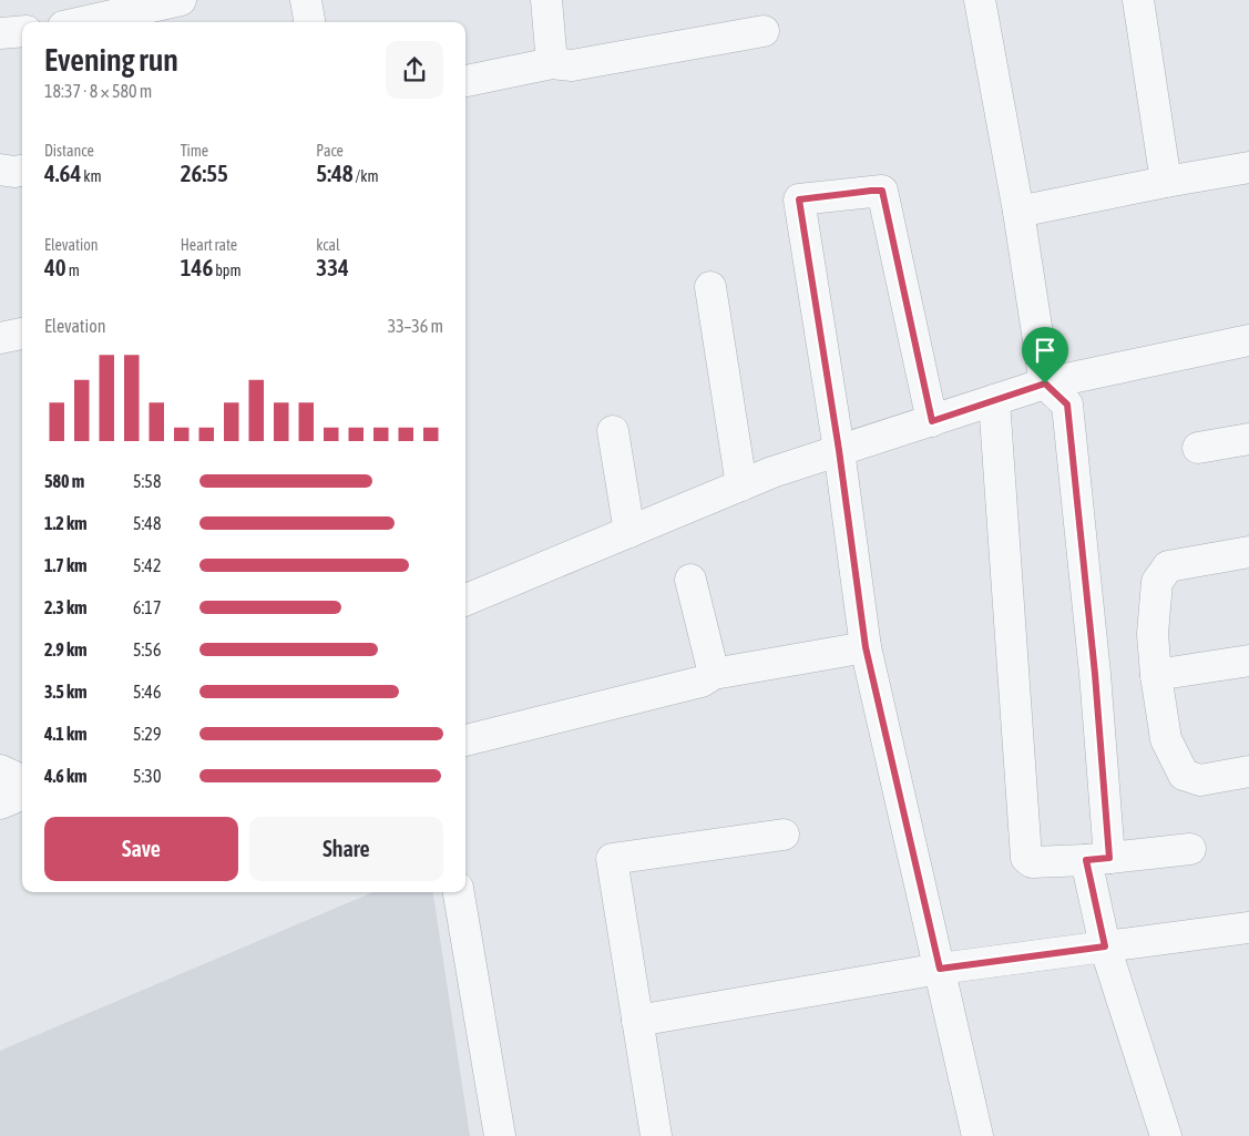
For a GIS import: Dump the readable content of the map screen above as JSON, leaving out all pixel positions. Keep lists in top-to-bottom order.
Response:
{
  "page": {
    "heading": ["Evening run", "18:37 · 8 × 580 m"],
    "stats": [
      ["Distance", "4.64 km"],
      ["Time", "26:55"],
      ["Pace", "5:48 /km"],
      ["Elevation", "40 m"],
      ["Heart rate", "146 bpm"],
      ["kcal", "334"]
    ],
    "chart": ["Elevation", "33–36 m"],
    "list": [
      {
        "name": "580 m",
        "note": "5:58"
      },
      {
        "name": "1.2 km",
        "note": "5:48"
      },
      {
        "name": "1.7 km",
        "note": "5:42"
      },
      {
        "name": "2.3 km",
        "note": "6:17"
      },
      {
        "name": "2.9 km",
        "note": "5:56"
      },
      {
        "name": "3.5 km",
        "note": "5:46"
      },
      {
        "name": "4.1 km",
        "note": "5:29"
      },
      {
        "name": "4.6 km",
        "note": "5:30"
      }
    ],
    "buttons": ["Save", "Share"]
  }
}
